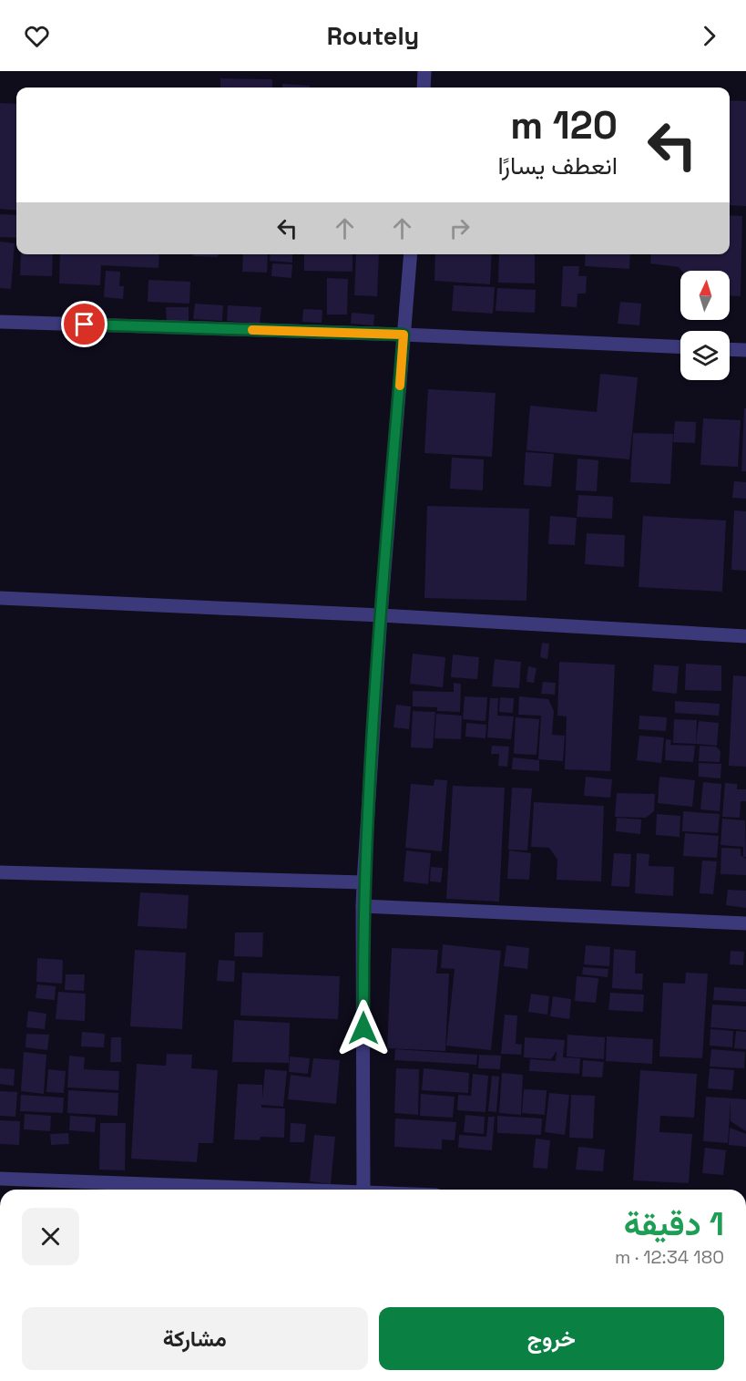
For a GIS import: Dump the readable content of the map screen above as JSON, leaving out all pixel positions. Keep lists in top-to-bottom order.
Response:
{
  "north": "top",
  "page": {
    "header": "Routely",
    "turn": ["120 m", "انعطف يسارًا"],
    "heading": ["1 دقيقة", "180 m · 12:34"],
    "buttons": ["خروج", "مشاركة"]
  }
}
